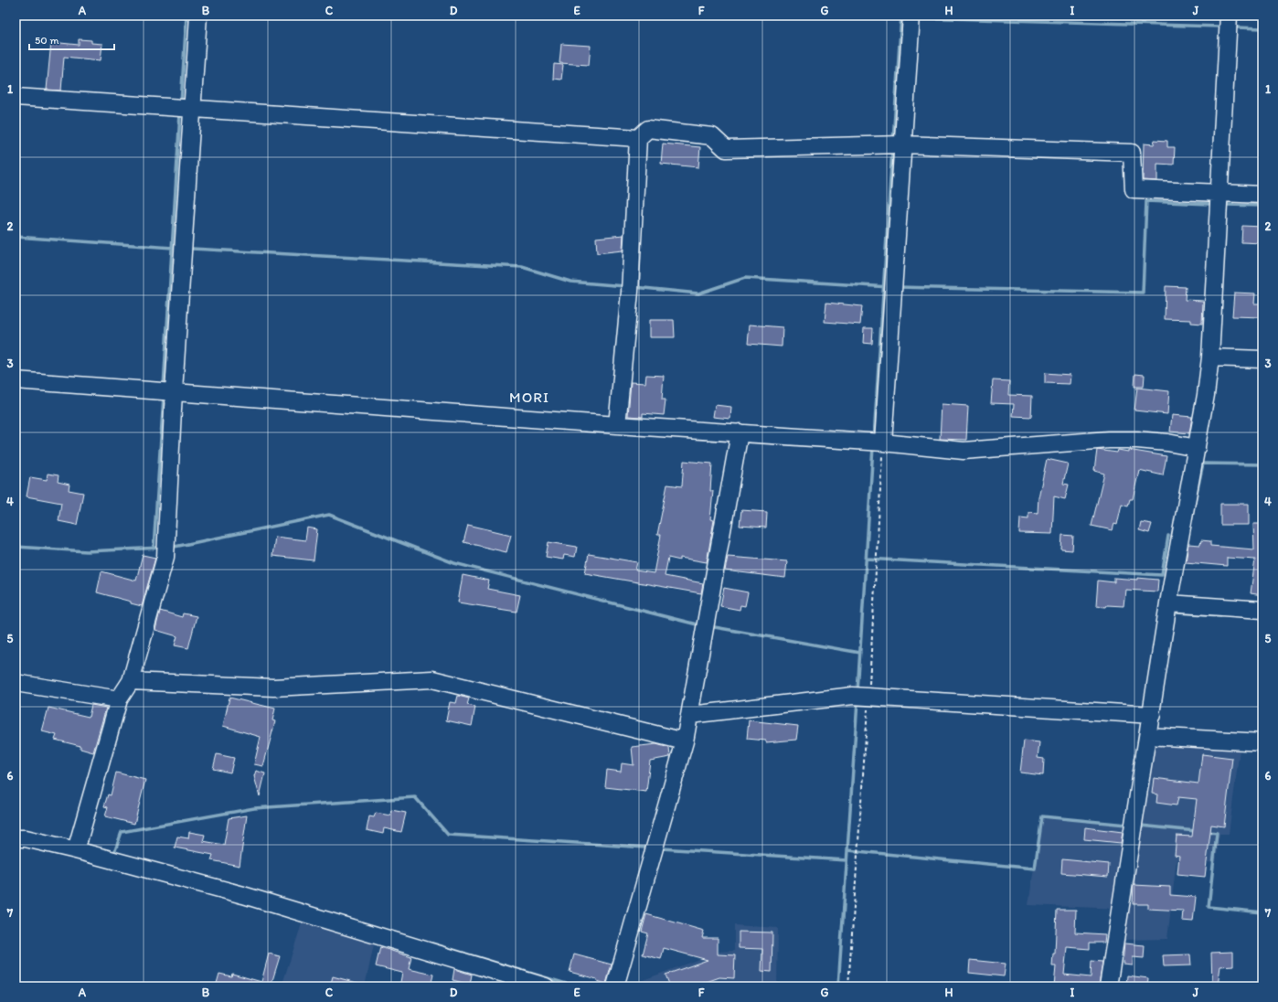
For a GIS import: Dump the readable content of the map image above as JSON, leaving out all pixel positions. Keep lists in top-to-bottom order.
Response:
{
  "districts": ["MORI"],
  "scale_bar": "50 m",
  "grid": {
    "columns": [
      "A",
      "B",
      "C",
      "D",
      "E",
      "F",
      "G",
      "H",
      "I",
      "J"
    ],
    "rows": [
      "1",
      "2",
      "3",
      "4",
      "5",
      "6",
      "7"
    ]
  }
}
